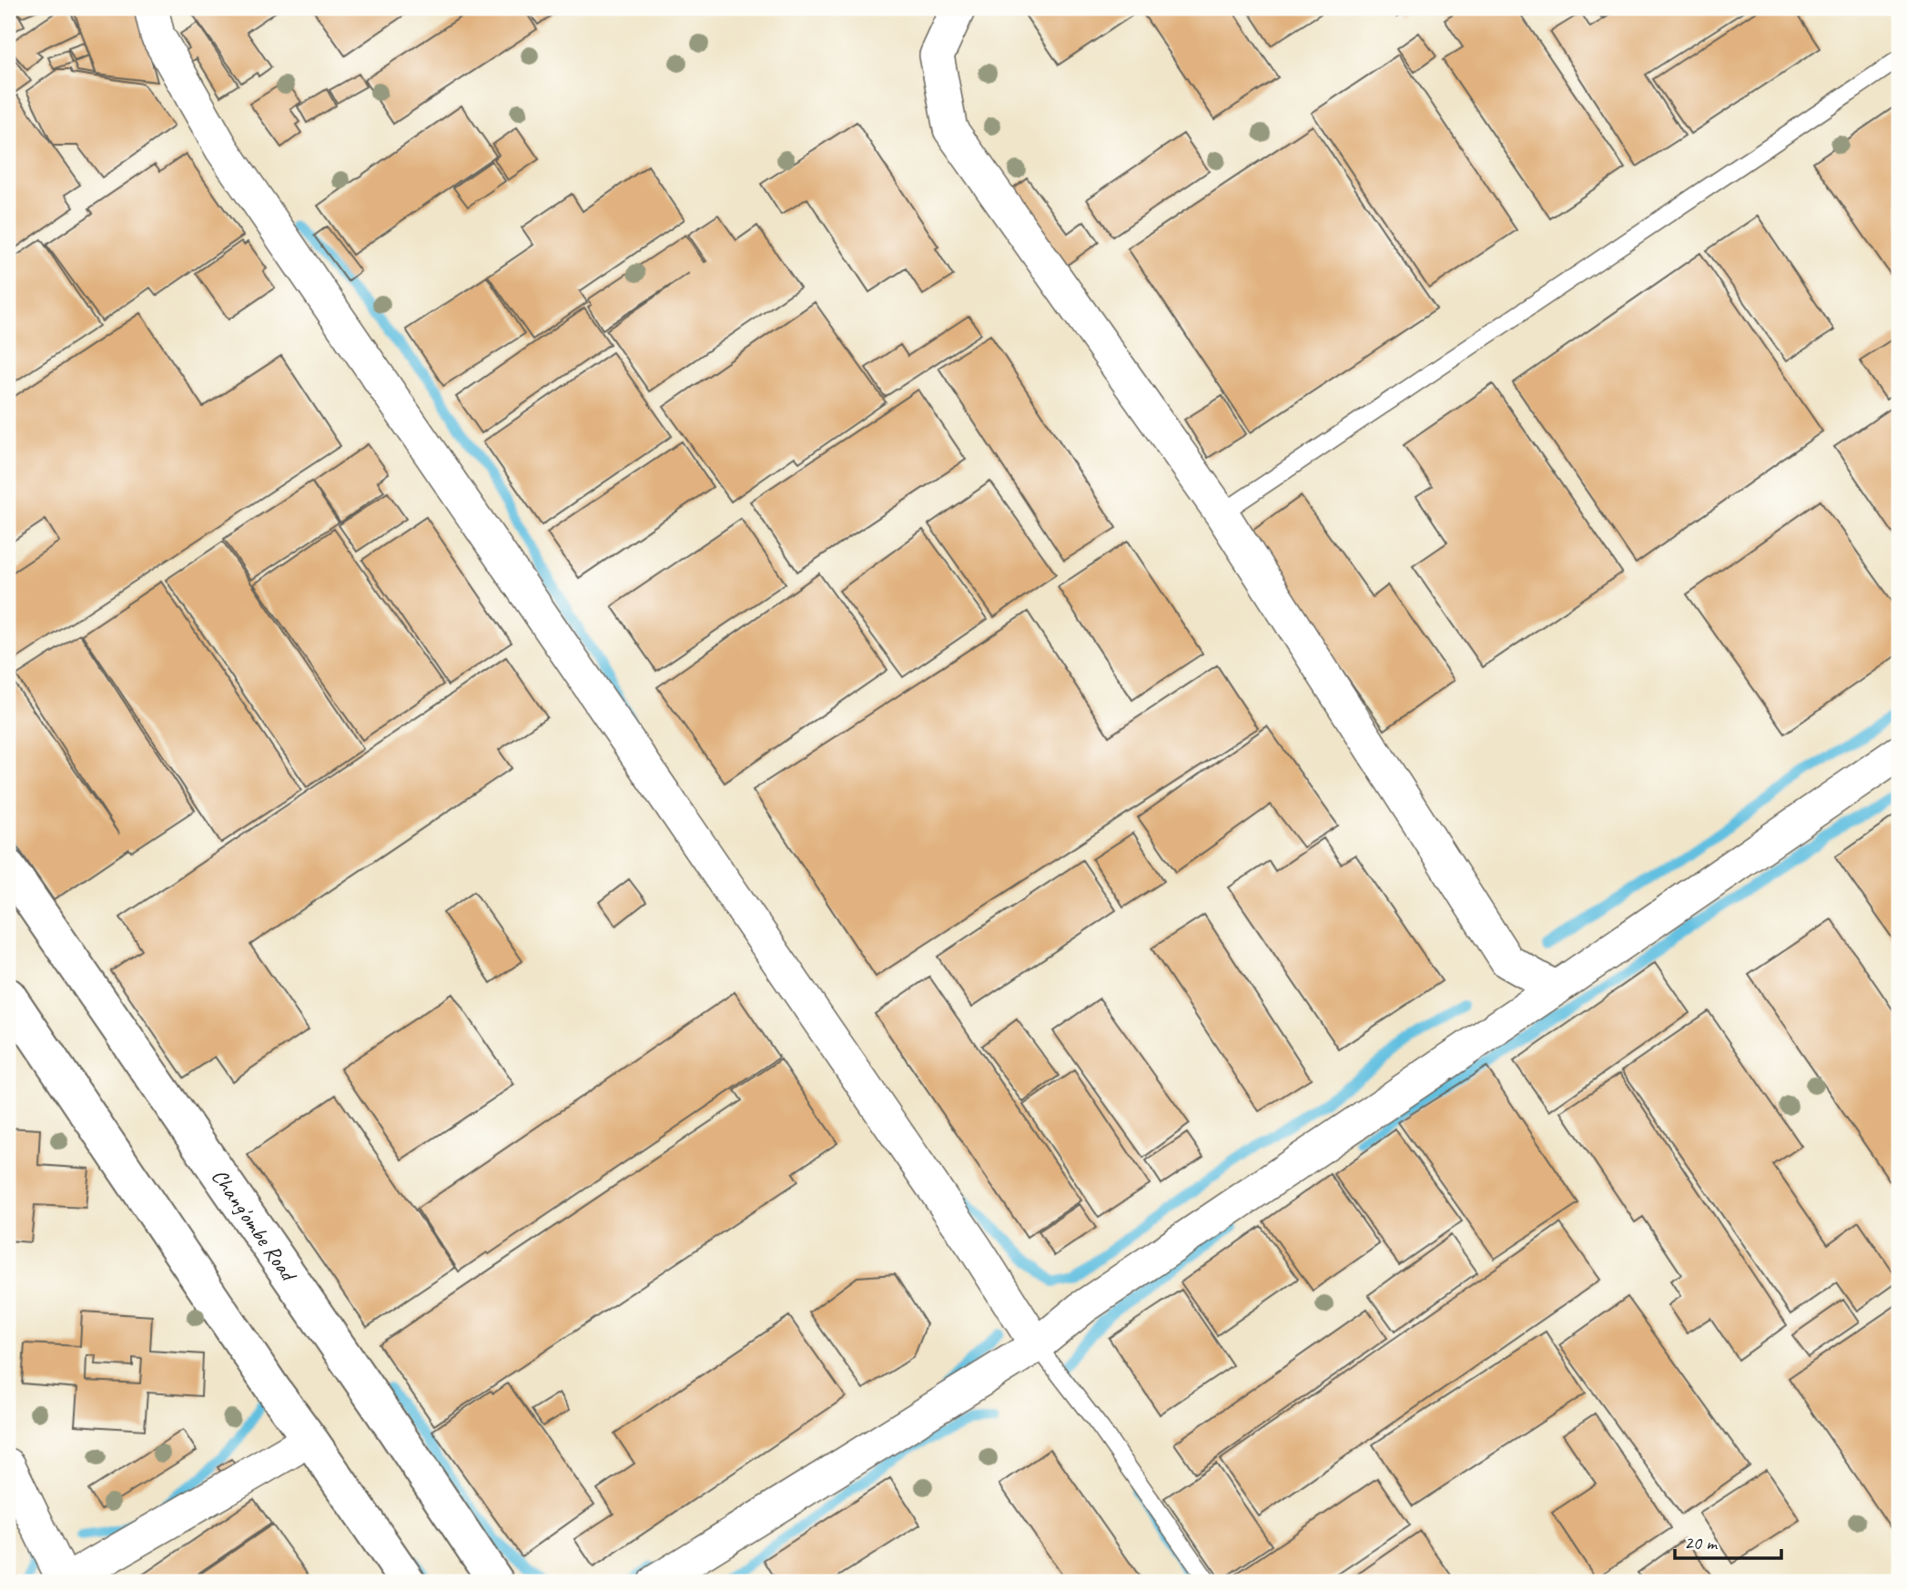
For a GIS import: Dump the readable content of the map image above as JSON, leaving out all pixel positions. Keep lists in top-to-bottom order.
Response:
{
  "streets": {
    "main road": ["Chang'ombe Road"]
  },
  "scale_bar": "20 m"
}
